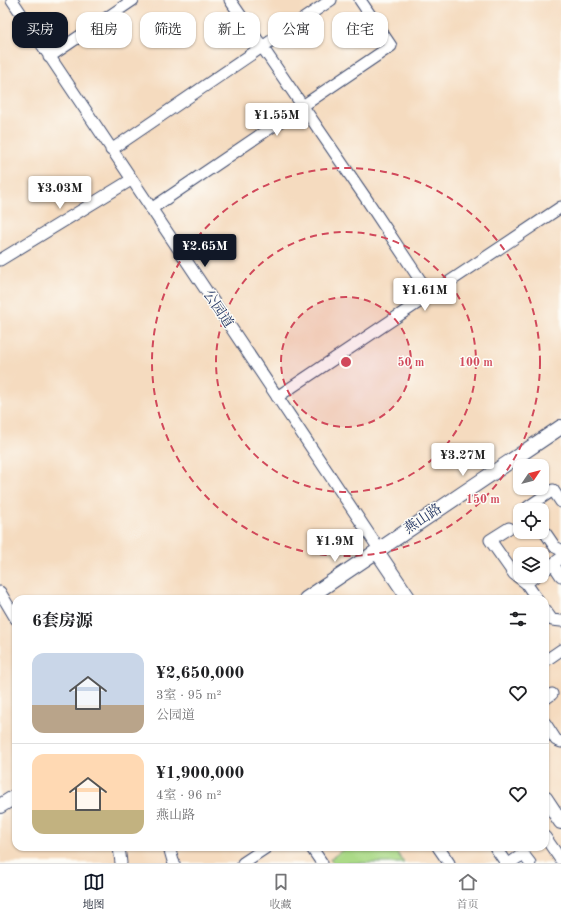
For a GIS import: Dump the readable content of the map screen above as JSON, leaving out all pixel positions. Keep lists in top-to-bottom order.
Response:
{
  "streets": {
    "main road": ["公园道", "燕山路"]
  },
  "crossings": [
    ["公园道", "燕山路"]
  ],
  "north": "top right",
  "page": {
    "chip": [
      "买房",
      "租房",
      "筛选",
      "新上",
      "公寓",
      "住宅"
    ],
    "price": [
      "¥1.55M",
      "¥3.03M",
      "¥2.65M",
      "¥1.61M",
      "¥3.27M",
      "¥1.9M"
    ],
    "heading": "6套房源",
    "list": [
      {
        "name": "¥2,650,000",
        "note": "3室 · 95 m² · 公园道"
      },
      {
        "name": "¥1,900,000",
        "note": "4室 · 96 m² · 燕山路"
      }
    ],
    "tabs": ["地图", "收藏", "首页"]
  },
  "rings": ["50 m", "100 m", "150 m"]
}
